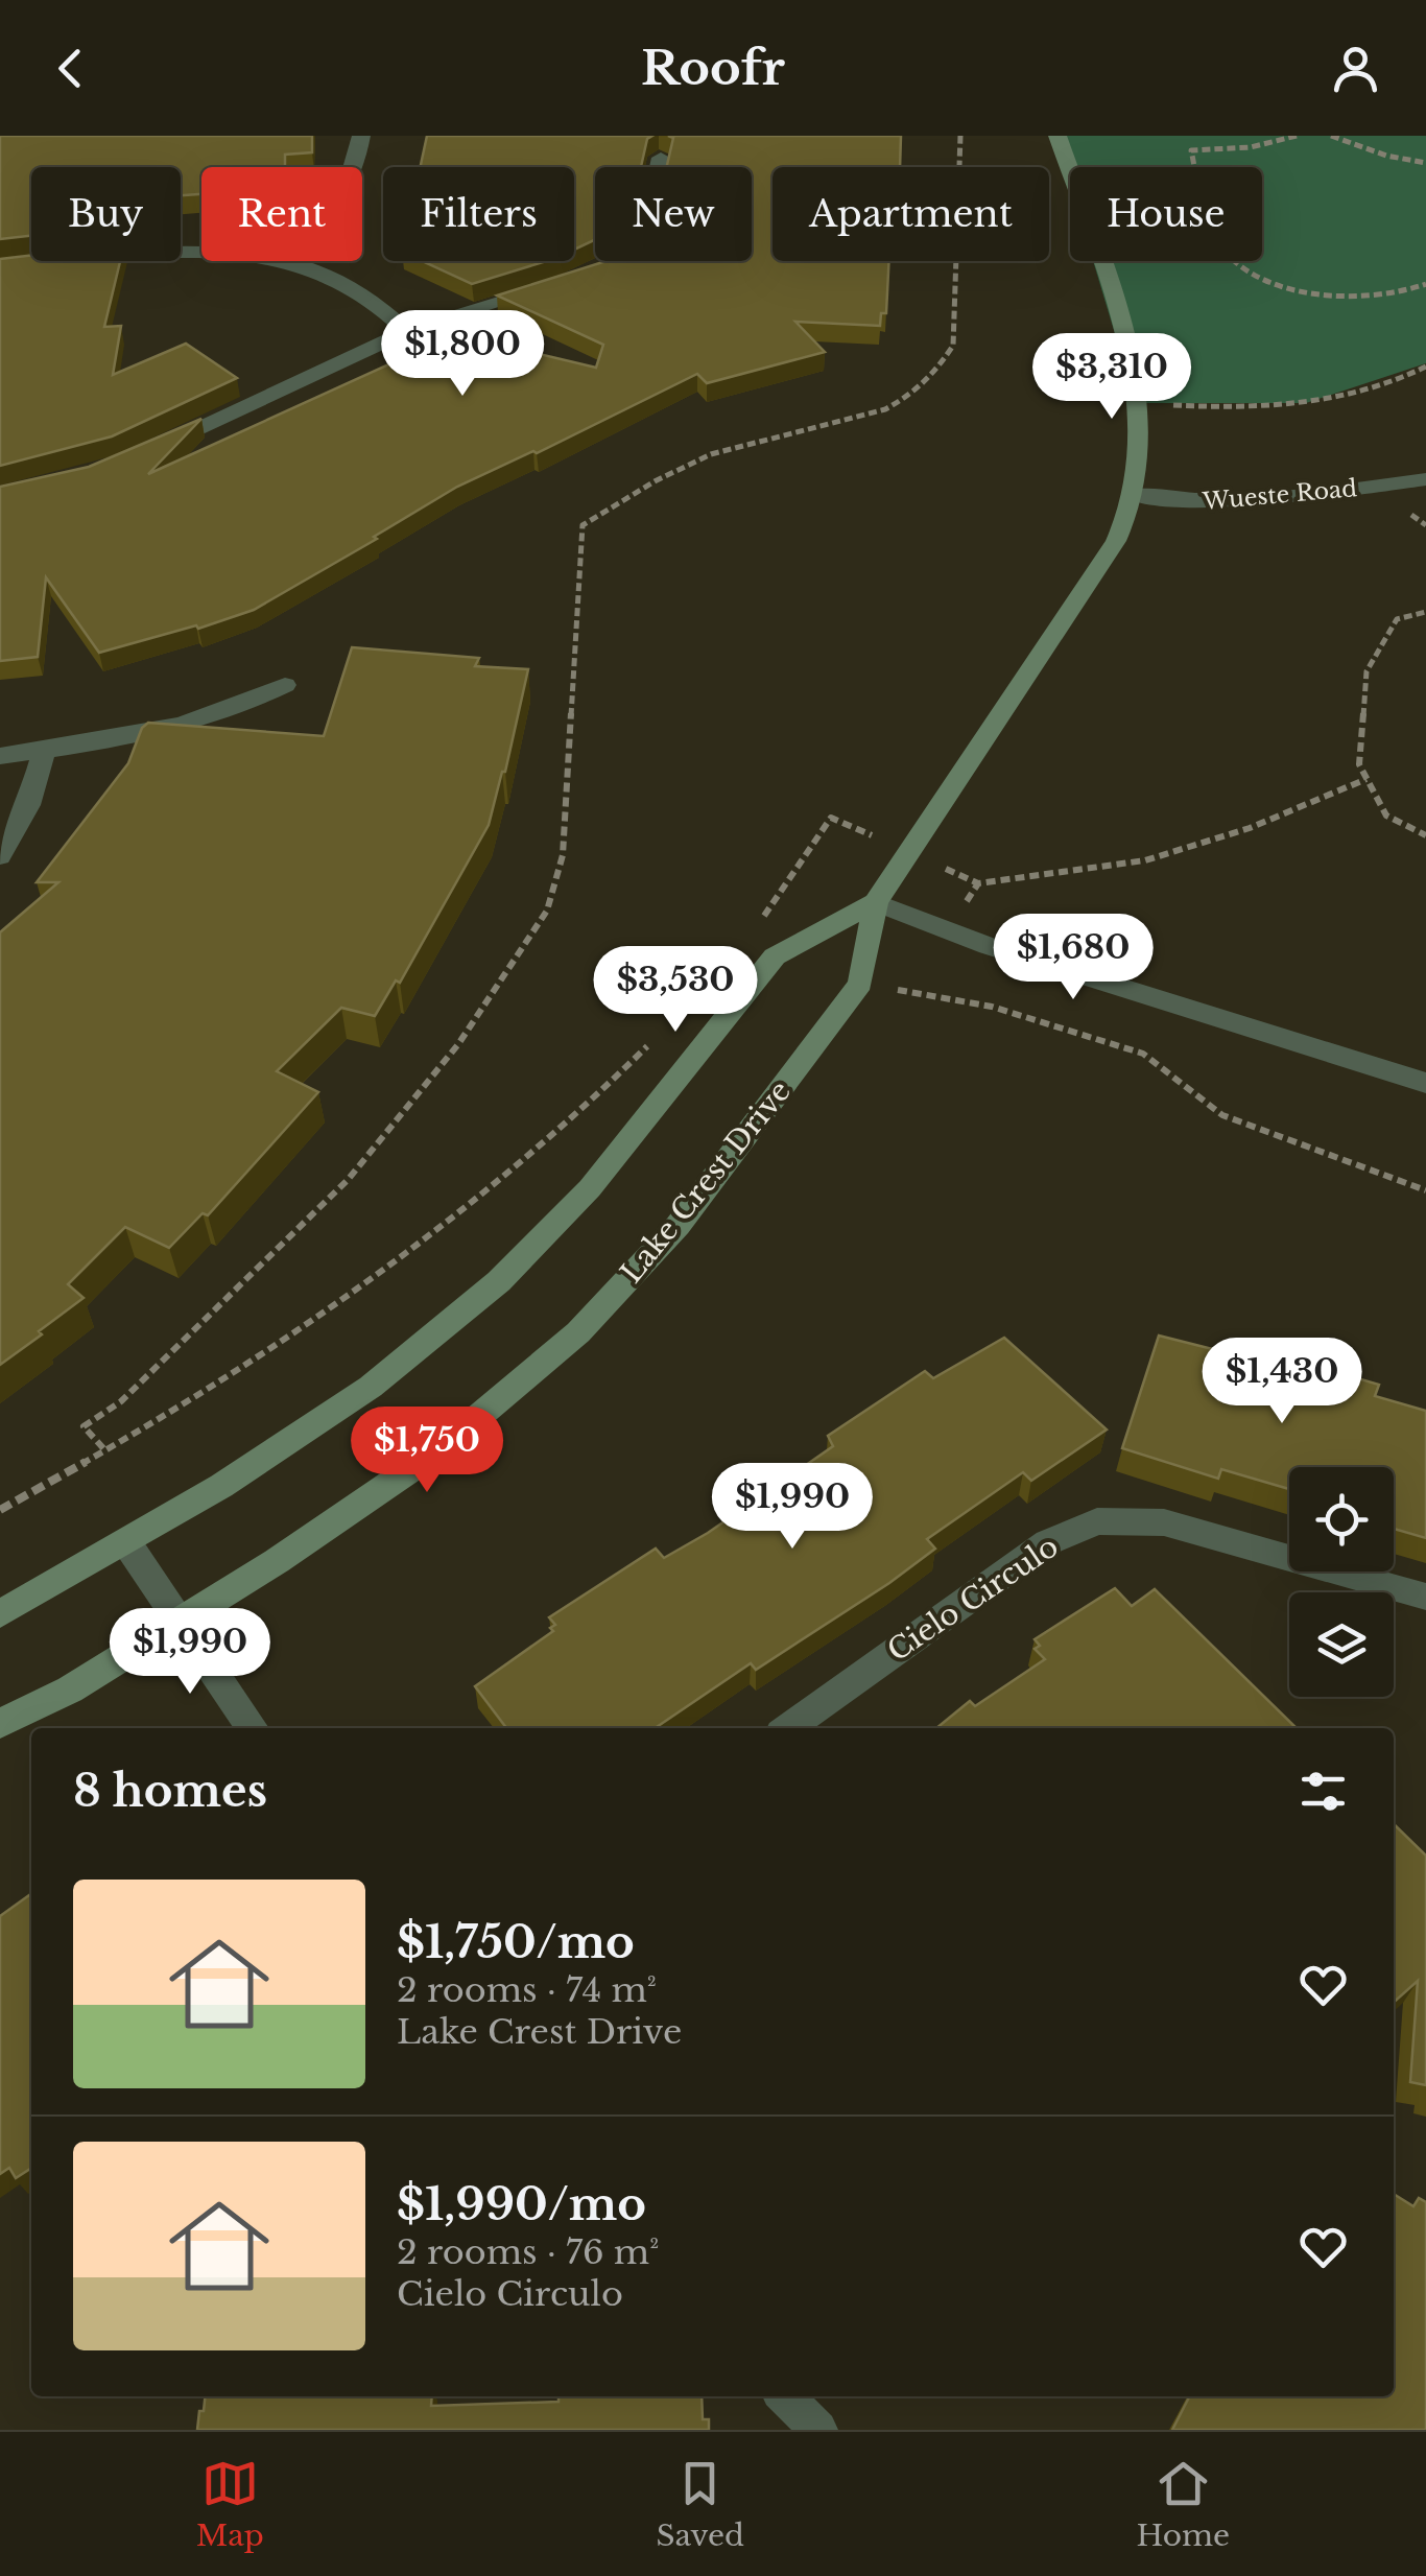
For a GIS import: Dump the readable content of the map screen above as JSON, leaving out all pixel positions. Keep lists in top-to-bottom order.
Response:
{
  "streets": {
    "main road": ["Lake Crest Drive"],
    "street": ["Wueste Road", "Cielo Circulo"]
  },
  "crossings": [
    ["Wueste Road", "Lake Crest Drive"]
  ],
  "page": {
    "header": "Roofr",
    "chip": [
      "Buy",
      "Rent",
      "Filters",
      "New",
      "Apartment",
      "House"
    ],
    "price": [
      "$1,800",
      "$3,310",
      "$1,680",
      "$3,530",
      "$1,430",
      "$1,750",
      "$1,990",
      "$1,990"
    ],
    "heading": "8 homes",
    "list": [
      {
        "name": "$1,750/mo",
        "note": "2 rooms · 74 m² · Lake Crest Drive"
      },
      {
        "name": "$1,990/mo",
        "note": "2 rooms · 76 m² · Cielo Circulo"
      }
    ],
    "tabs": ["Map", "Saved", "Home"]
  }
}
